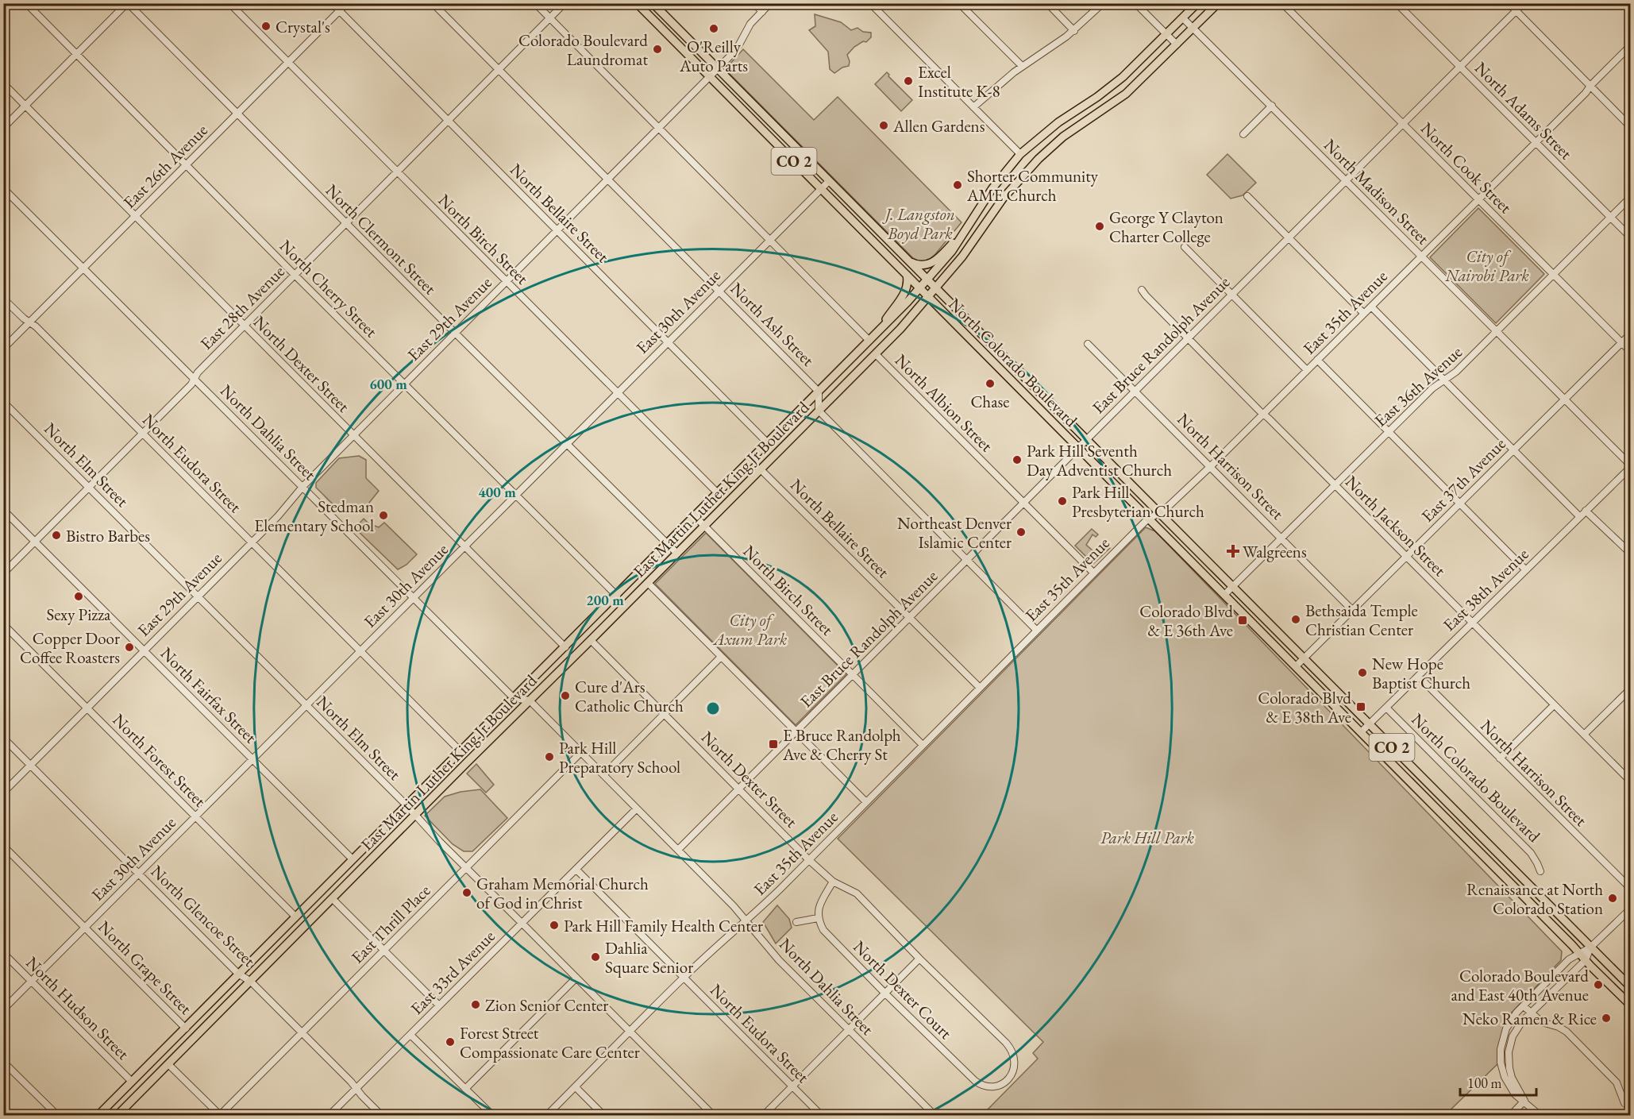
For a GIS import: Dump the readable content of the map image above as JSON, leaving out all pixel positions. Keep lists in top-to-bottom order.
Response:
{
  "streets": {
    "main road": ["CO 2", "North Colorado Boulevard", "East Martin Luther King Jr Boulevard"],
    "street": [
      "North Adams Street",
      "East 26th Avenue",
      "North Cook Street",
      "North Madison Street",
      "North Bellaire Street",
      "North Clermont Street",
      "North Birch Street",
      "North Cherry Street",
      "East 28th Avenue",
      "East 30th Avenue",
      "East 35th Avenue",
      "East 29th Avenue",
      "North Ash Street",
      "East Bruce Randolph Avenue",
      "North Dexter Street",
      "East 36th Avenue",
      "North Albion Street",
      "North Dahlia Street",
      "North Eudora Street",
      "North Elm Street",
      "North Harrison Street",
      "East 37th Avenue",
      "North Jackson Street",
      "East 38th Avenue",
      "North Fairfax Street",
      "North Forest Street",
      "North Glencoe Street",
      "East Thrill Place",
      "North Grape Street",
      "East 33rd Avenue",
      "North Dexter Court",
      "North Hudson Street"
    ]
  },
  "crossings": [
    ["North Adams Street", "East 35th Avenue"],
    ["North Adams Street", "East Bruce Randolph Avenue"],
    ["North Adams Street", "East 36th Avenue"],
    ["East 26th Avenue", "North Bellaire Street"],
    ["East 26th Avenue", "North Clermont Street"],
    ["East 26th Avenue", "North Birch Street"],
    ["East 26th Avenue", "North Cherry Street"],
    ["East 26th Avenue", "North Dexter Street"],
    ["East 26th Avenue", "North Dahlia Street"],
    ["East 26th Avenue", "North Eudora Street"],
    ["North Cook Street", "East 35th Avenue"],
    ["North Cook Street", "East Bruce Randolph Avenue"],
    ["North Cook Street", "East 36th Avenue"],
    ["North Cook Street", "East 37th Avenue"],
    ["North Madison Street", "East 35th Avenue"],
    ["North Madison Street", "East Bruce Randolph Avenue"],
    ["North Madison Street", "East 36th Avenue"],
    ["North Madison Street", "East 37th Avenue"],
    ["North Madison Street", "East Martin Luther King Jr Boulevard"],
    ["North Madison Street", "East 38th Avenue"],
    ["North Bellaire Street", "East 28th Avenue"],
    ["North Bellaire Street", "East 30th Avenue"],
    ["North Bellaire Street", "East 35th Avenue"],
    ["North Bellaire Street", "East 29th Avenue"],
    ["North Bellaire Street", "East Bruce Randolph Avenue"],
    ["North Bellaire Street", "East Martin Luther King Jr Boulevard"],
    ["North Clermont Street", "East 28th Avenue"],
    ["North Clermont Street", "East 30th Avenue"],
    ["North Clermont Street", "East 29th Avenue"],
    ["North Clermont Street", "East Martin Luther King Jr Boulevard"],
    ["North Birch Street", "East 28th Avenue"],
    ["North Birch Street", "East 30th Avenue"],
    ["North Birch Street", "East 35th Avenue"],
    ["North Birch Street", "East 29th Avenue"],
    ["North Birch Street", "East Bruce Randolph Avenue"],
    ["North Birch Street", "East Martin Luther King Jr Boulevard"],
    ["North Cherry Street", "East 28th Avenue"],
    ["North Cherry Street", "East 30th Avenue"],
    ["North Cherry Street", "East 29th Avenue"],
    ["North Cherry Street", "East Martin Luther King Jr Boulevard"],
    ["East 28th Avenue", "North Ash Street"],
    ["East 28th Avenue", "North Dexter Street"],
    ["East 28th Avenue", "North Dahlia Street"],
    ["East 28th Avenue", "North Eudora Street"],
    ["East 28th Avenue", "North Elm Street"],
    ["East 28th Avenue", "North Fairfax Street"],
    ["East 30th Avenue", "North Ash Street"],
    ["East 30th Avenue", "North Colorado Boulevard"],
    ["East 30th Avenue", "North Dexter Street"],
    ["East 30th Avenue", "North Dahlia Street"],
    ["East 30th Avenue", "North Eudora Street"],
    ["East 30th Avenue", "North Elm Street"],
    ["East 30th Avenue", "North Fairfax Street"],
    ["East 30th Avenue", "North Forest Street"],
    ["East 30th Avenue", "North Glencoe Street"],
    ["East 30th Avenue", "North Grape Street"],
    ["East 30th Avenue", "North Hudson Street"],
    ["East 35th Avenue", "North Colorado Boulevard"],
    ["East 35th Avenue", "North Dexter Street"],
    ["East 35th Avenue", "North Albion Street"],
    ["East 35th Avenue", "North Dahlia Street"],
    ["East 35th Avenue", "North Eudora Street"],
    ["East 35th Avenue", "North Elm Street"],
    ["East 35th Avenue", "North Harrison Street"],
    ["East 35th Avenue", "North Jackson Street"],
    ["East 29th Avenue", "North Ash Street"],
    ["East 29th Avenue", "North Colorado Boulevard"],
    ["East 29th Avenue", "North Dexter Street"],
    ["East 29th Avenue", "North Dahlia Street"],
    ["East 29th Avenue", "North Eudora Street"],
    ["East 29th Avenue", "North Elm Street"],
    ["East 29th Avenue", "North Fairfax Street"],
    ["East 29th Avenue", "North Forest Street"],
    ["East 29th Avenue", "North Glencoe Street"],
    ["North Ash Street", "East Martin Luther King Jr Boulevard"],
    ["East Bruce Randolph Avenue", "North Colorado Boulevard"],
    ["East Bruce Randolph Avenue", "North Dexter Street"],
    ["East Bruce Randolph Avenue", "North Albion Street"],
    ["East Bruce Randolph Avenue", "North Dahlia Street"],
    ["East Bruce Randolph Avenue", "North Harrison Street"],
    ["East Bruce Randolph Avenue", "North Jackson Street"],
    ["North Colorado Boulevard", "East 36th Avenue"],
    ["North Colorado Boulevard", "East 37th Avenue"],
    ["North Colorado Boulevard", "East Martin Luther King Jr Boulevard"],
    ["North Colorado Boulevard", "East 38th Avenue"],
    ["North Dexter Street", "East Martin Luther King Jr Boulevard"],
    ["North Dexter Street", "North Dexter Court"],
    ["East 36th Avenue", "North Harrison Street"],
    ["East 36th Avenue", "North Jackson Street"],
    ["North Albion Street", "East Martin Luther King Jr Boulevard"],
    ["North Dahlia Street", "East Martin Luther King Jr Boulevard"],
    ["North Dahlia Street", "East Thrill Place"],
    ["North Dahlia Street", "East 33rd Avenue"],
    ["North Eudora Street", "East Martin Luther King Jr Boulevard"],
    ["North Eudora Street", "East 33rd Avenue"],
    ["North Elm Street", "East Martin Luther King Jr Boulevard"],
    ["North Elm Street", "East Thrill Place"],
    ["North Elm Street", "East 33rd Avenue"],
    ["North Harrison Street", "East 37th Avenue"],
    ["North Harrison Street", "East 38th Avenue"],
    ["East 37th Avenue", "North Jackson Street"],
    ["East Martin Luther King Jr Boulevard", "North Fairfax Street"],
    ["East Martin Luther King Jr Boulevard", "North Forest Street"],
    ["East Martin Luther King Jr Boulevard", "North Glencoe Street"],
    ["East Martin Luther King Jr Boulevard", "North Grape Street"],
    ["East Martin Luther King Jr Boulevard", "North Hudson Street"],
    ["North Jackson Street", "East 38th Avenue"],
    ["North Glencoe Street", "East Thrill Place"],
    ["North Glencoe Street", "East 33rd Avenue"]
  ],
  "parks": [
    "J. Langston Boyd Park",
    "City of Nairobi Park",
    "City of Axum Park",
    "Park Hill Park"
  ],
  "places": {
    "other": [
      "Crystal's",
      "O'Reilly Auto Parts",
      "Colorado Boulevard Laundromat",
      "Excel Institute K-8",
      "Allen Gardens",
      "Shorter Community AME Church",
      "George Y Clayton Charter College",
      "Chase",
      "Park Hill Seventh Day Adventist Church",
      "Park Hill Presbyterian Church",
      "Stedman Elementary School",
      "Northeast Denver Islamic Center",
      "Bistro Barbes",
      "Sexy Pizza",
      "Bethsaida Temple Christian Center",
      "Copper Door Coffee Roasters",
      "New Hope Baptist Church",
      "Cure d'Ars Catholic Church",
      "Park Hill Preparatory School",
      "Graham Memorial Church of God in Christ",
      "Renaissance at North Colorado Station",
      "Park Hill Family Health Center",
      "Dahlia Square Senior",
      "Colorado Boulevard and East 40th Avenue",
      "Zion Senior Center",
      "Neko Ramen & Rice",
      "Forest Street Compassionate Care Center"
    ],
    "health": ["Walgreens"],
    "transit": ["Colorado Blvd & E 36th Ave", "Colorado Blvd & E 38th Ave", "E Bruce Randolph Ave & Cherry St"]
  },
  "scale_bar": "100 m",
  "rings": ["600 m", "400 m", "200 m"]
}
